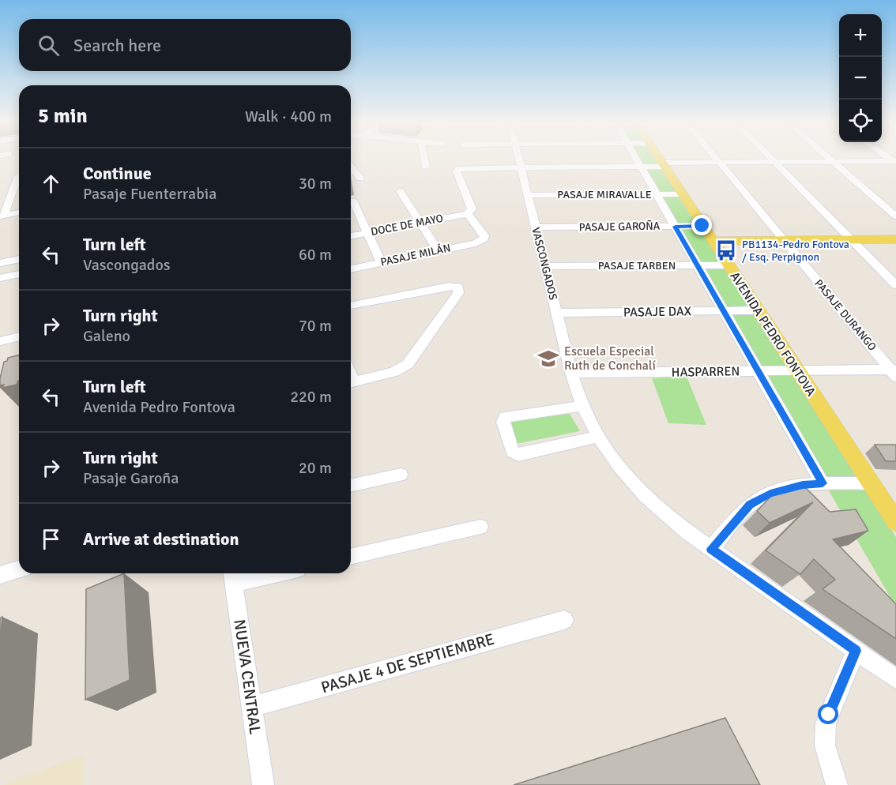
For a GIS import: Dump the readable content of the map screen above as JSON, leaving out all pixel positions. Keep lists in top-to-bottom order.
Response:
{
  "streets": {
    "main road": ["AVENIDA PEDRO FONTOVA"],
    "street": [
      "PASAJE MIRAVALLE",
      "DOCE DE MAYO",
      "PASAJE GAROÑA",
      "PASAJE MILÁN",
      "VASCONGADOS",
      "PASAJE TARBEN",
      "PASAJE DAX",
      "PASAJE DURANGO",
      "HASPARREN",
      "PASAJE 4 DE SEPTIEMBRE",
      "NUEVA CENTRAL"
    ]
  },
  "crossings": [
    ["PASAJE MIRAVALLE", "VASCONGADOS"],
    ["PASAJE MIRAVALLE", "AVENIDA PEDRO FONTOVA"],
    ["DOCE DE MAYO", "PASAJE MILÁN"],
    ["PASAJE GAROÑA", "VASCONGADOS"],
    ["PASAJE GAROÑA", "AVENIDA PEDRO FONTOVA"],
    ["VASCONGADOS", "PASAJE TARBEN"],
    ["VASCONGADOS", "PASAJE DAX"],
    ["VASCONGADOS", "HASPARREN"],
    ["PASAJE TARBEN", "AVENIDA PEDRO FONTOVA"],
    ["PASAJE DAX", "AVENIDA PEDRO FONTOVA"],
    ["PASAJE DURANGO", "HASPARREN"],
    ["AVENIDA PEDRO FONTOVA", "HASPARREN"],
    ["PASAJE 4 DE SEPTIEMBRE", "NUEVA CENTRAL"]
  ],
  "places": {
    "bus stop": ["PB1134-Pedro Fontova / Esq. Perpignon"],
    "school or university": ["Escuela Especial Ruth de Conchalí"]
  },
  "page": {
    "map_buttons": ["+", "−"],
    "search": "Search here",
    "heading": ["5 min", "Walk · 400 m"],
    "list": [
      ["Continue", "Pasaje Fuenterrabia", "30 m"],
      ["Turn left", "Vascongados", "60 m"],
      ["Turn right", "Galeno", "70 m"],
      ["Turn left", "Avenida Pedro Fontova", "220 m"],
      ["Turn right", "Pasaje Garoña", "20 m"],
      "Arrive at destination"
    ]
  }
}
